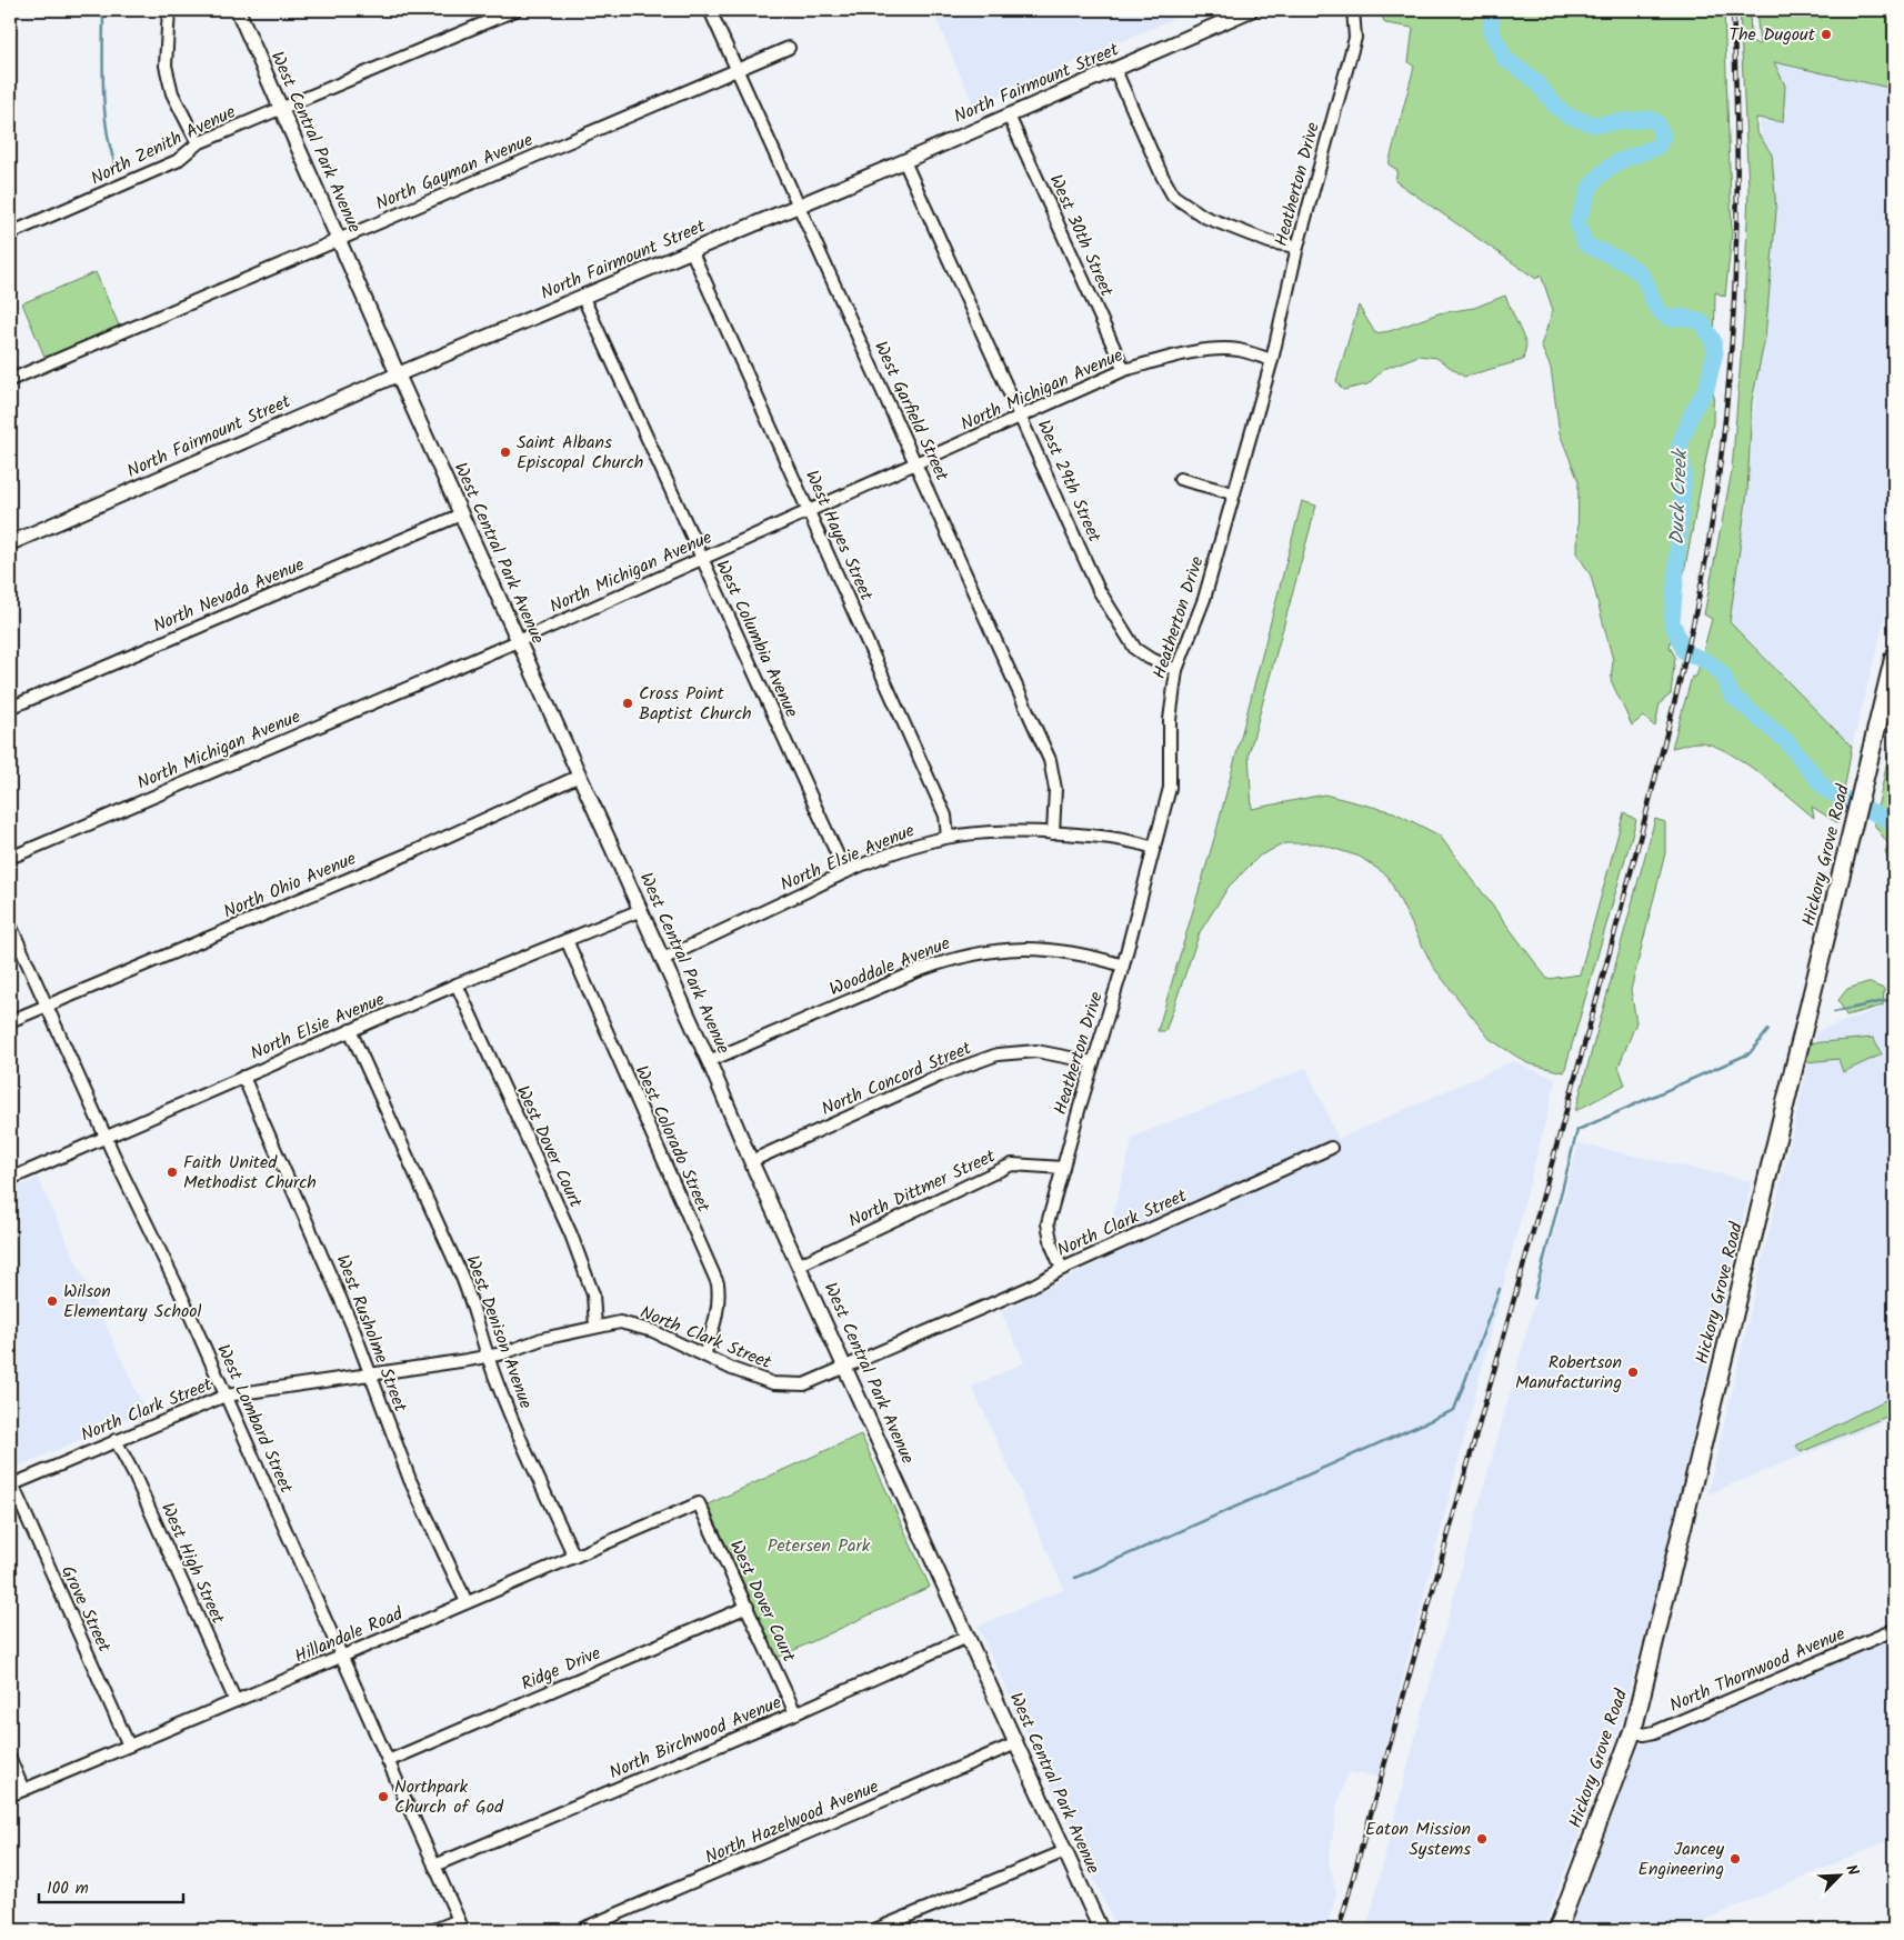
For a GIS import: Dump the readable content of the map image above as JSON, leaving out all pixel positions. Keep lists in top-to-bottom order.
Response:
{
  "streets": {
    "main road": ["Hickory Grove Road"],
    "street": [
      "North Fairmount Street",
      "West Central Park Avenue",
      "North Zenith Avenue",
      "North Gayman Avenue",
      "Heatherton Drive",
      "West 30th Street",
      "North Michigan Avenue",
      "West Garfield Street",
      "West 29th Street",
      "West Hayes Street",
      "North Nevada Avenue",
      "West Columbia Avenue",
      "North Elsie Avenue",
      "North Ohio Avenue",
      "Wooddale Avenue",
      "North Concord Street",
      "West Colorado Street",
      "West Dover Court",
      "North Dittmer Street",
      "North Clark Street",
      "West Denison Avenue",
      "West Rusholme Street",
      "West Lombard Street",
      "West High Street",
      "Grove Street",
      "Hillandale Road",
      "Ridge Drive",
      "North Thornwood Avenue",
      "North Birchwood Avenue",
      "North Hazelwood Avenue"
    ]
  },
  "crossings": [
    ["North Fairmount Street", "West Central Park Avenue"],
    ["North Fairmount Street", "West 30th Street"],
    ["North Fairmount Street", "West Garfield Street"],
    ["North Fairmount Street", "West 29th Street"],
    ["North Fairmount Street", "West Hayes Street"],
    ["North Fairmount Street", "West Columbia Avenue"],
    ["West Central Park Avenue", "North Zenith Avenue"],
    ["West Central Park Avenue", "North Gayman Avenue"],
    ["West Central Park Avenue", "North Michigan Avenue"],
    ["West Central Park Avenue", "North Nevada Avenue"],
    ["West Central Park Avenue", "North Elsie Avenue"],
    ["West Central Park Avenue", "North Ohio Avenue"],
    ["West Central Park Avenue", "Wooddale Avenue"],
    ["West Central Park Avenue", "North Concord Street"],
    ["West Central Park Avenue", "North Dittmer Street"],
    ["West Central Park Avenue", "North Clark Street"],
    ["West Central Park Avenue", "North Birchwood Avenue"],
    ["West Central Park Avenue", "North Hazelwood Avenue"],
    ["North Gayman Avenue", "West Garfield Street"],
    ["Heatherton Drive", "North Michigan Avenue"],
    ["Heatherton Drive", "West 29th Street"],
    ["Heatherton Drive", "North Elsie Avenue"],
    ["Heatherton Drive", "Wooddale Avenue"],
    ["Heatherton Drive", "North Concord Street"],
    ["Heatherton Drive", "North Dittmer Street"],
    ["Heatherton Drive", "North Clark Street"],
    ["West 30th Street", "North Michigan Avenue"],
    ["North Michigan Avenue", "West Garfield Street"],
    ["North Michigan Avenue", "West 29th Street"],
    ["North Michigan Avenue", "West Hayes Street"],
    ["North Michigan Avenue", "West Columbia Avenue"],
    ["West Garfield Street", "North Elsie Avenue"],
    ["West Hayes Street", "North Elsie Avenue"],
    ["West Columbia Avenue", "North Elsie Avenue"],
    ["Hickory Grove Road", "North Thornwood Avenue"],
    ["North Elsie Avenue", "West Colorado Street"],
    ["North Elsie Avenue", "West Dover Court"],
    ["North Elsie Avenue", "West Denison Avenue"],
    ["North Elsie Avenue", "West Rusholme Street"],
    ["North Elsie Avenue", "West Lombard Street"],
    ["North Ohio Avenue", "West Lombard Street"],
    ["West Colorado Street", "North Clark Street"],
    ["West Dover Court", "North Clark Street"],
    ["West Dover Court", "Hillandale Road"],
    ["West Dover Court", "Ridge Drive"],
    ["West Dover Court", "North Birchwood Avenue"],
    ["North Clark Street", "West Denison Avenue"],
    ["North Clark Street", "West Rusholme Street"],
    ["North Clark Street", "West Lombard Street"],
    ["North Clark Street", "West High Street"],
    ["North Clark Street", "Grove Street"],
    ["West Denison Avenue", "Hillandale Road"],
    ["West Rusholme Street", "Hillandale Road"],
    ["West Lombard Street", "Hillandale Road"],
    ["West Lombard Street", "Ridge Drive"],
    ["West Lombard Street", "North Birchwood Avenue"],
    ["West High Street", "Hillandale Road"],
    ["Grove Street", "Hillandale Road"]
  ],
  "water": ["Duck Creek"],
  "parks": ["Petersen Park"],
  "places": [
    "The Dugout",
    "Saint Albans Episcopal Church",
    "Cross Point Baptist Church",
    "Faith United Methodist Church",
    "Wilson Elementary School",
    "Robertson Manufacturing",
    "Northpark Church of God",
    "Eaton Mission Systems",
    "Jancey Engineering"
  ],
  "scale_bar": "100 m",
  "north": "top right"
}
